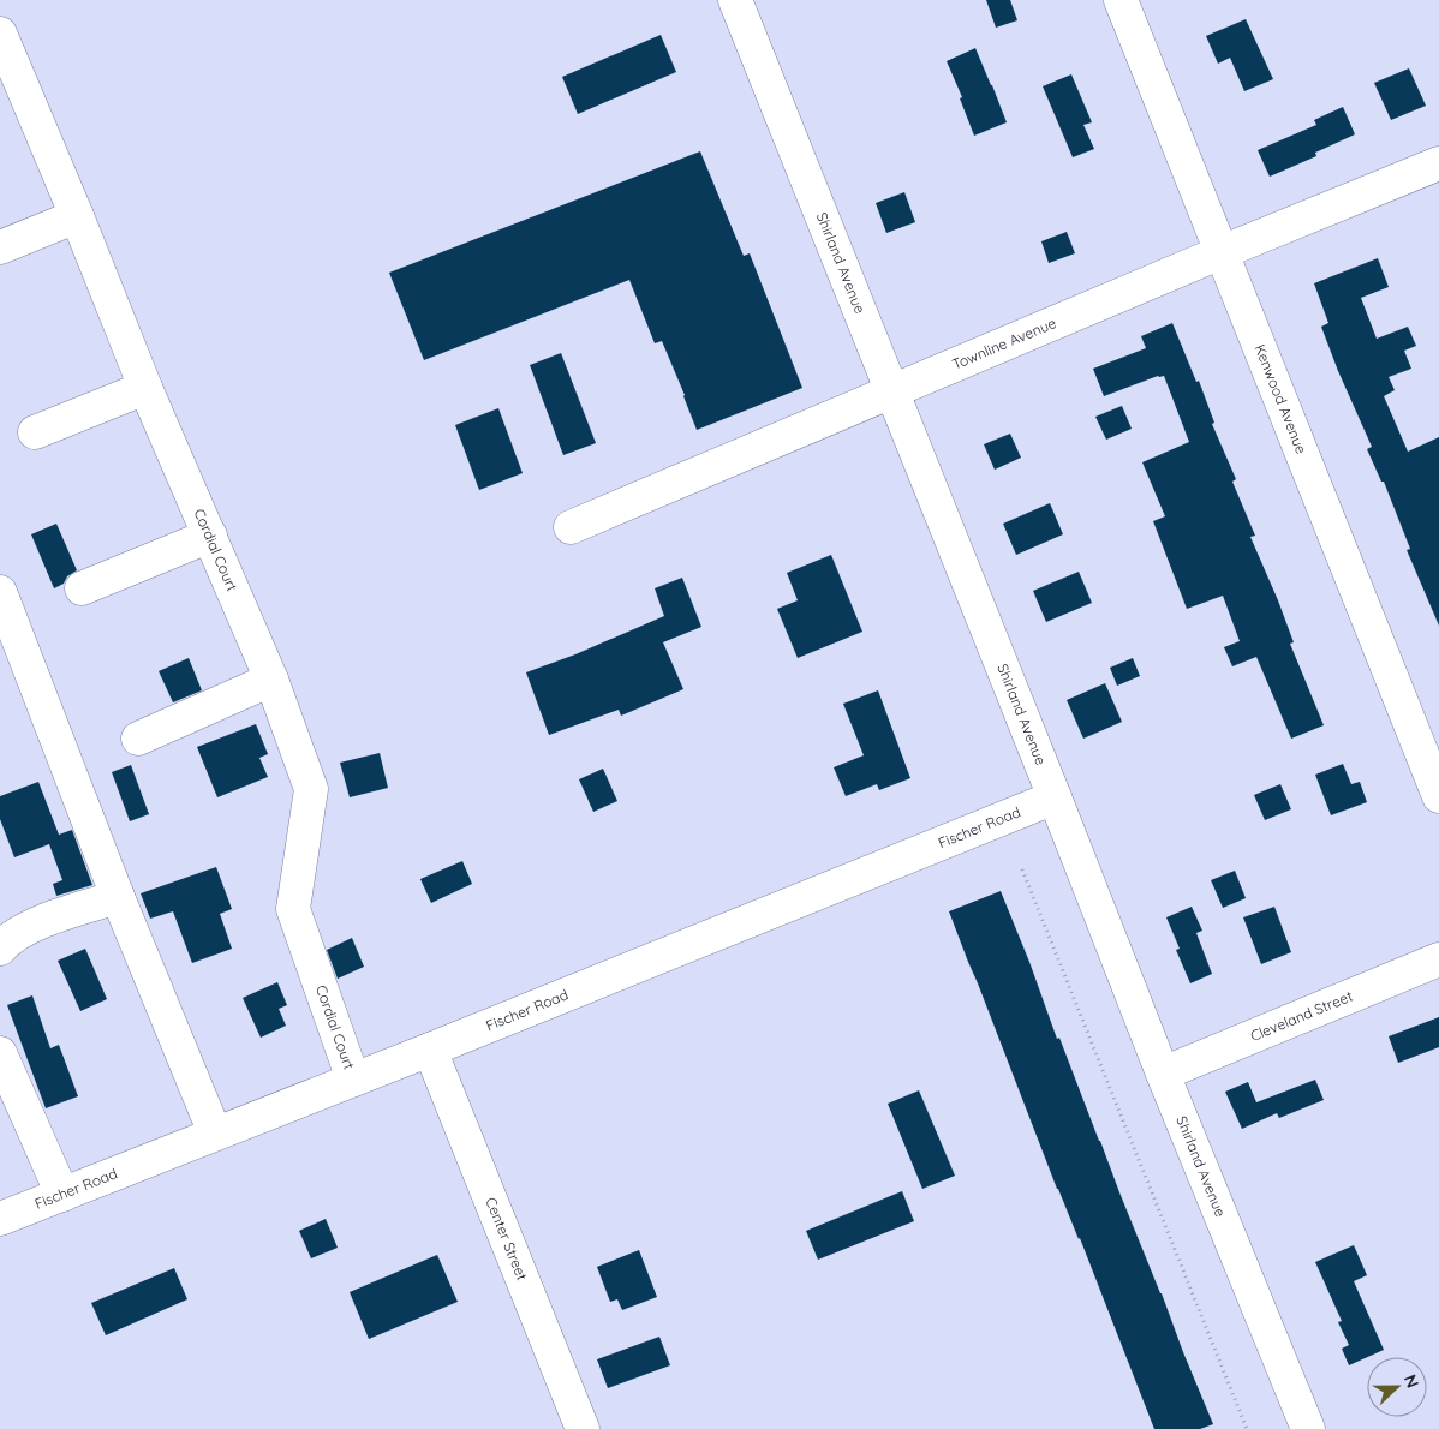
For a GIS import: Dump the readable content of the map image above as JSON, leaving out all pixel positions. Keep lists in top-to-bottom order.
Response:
{
  "streets": {
    "street": [
      "Shirland Avenue",
      "Townline Avenue",
      "Kenwood Avenue",
      "Cordial Court",
      "Fischer Road",
      "Cleveland Street",
      "Center Street"
    ]
  },
  "crossings": [
    ["Shirland Avenue", "Townline Avenue"],
    ["Shirland Avenue", "Fischer Road"],
    ["Shirland Avenue", "Cleveland Street"],
    ["Townline Avenue", "Kenwood Avenue"],
    ["Cordial Court", "Fischer Road"],
    ["Fischer Road", "Center Street"]
  ],
  "north": "right"
}
